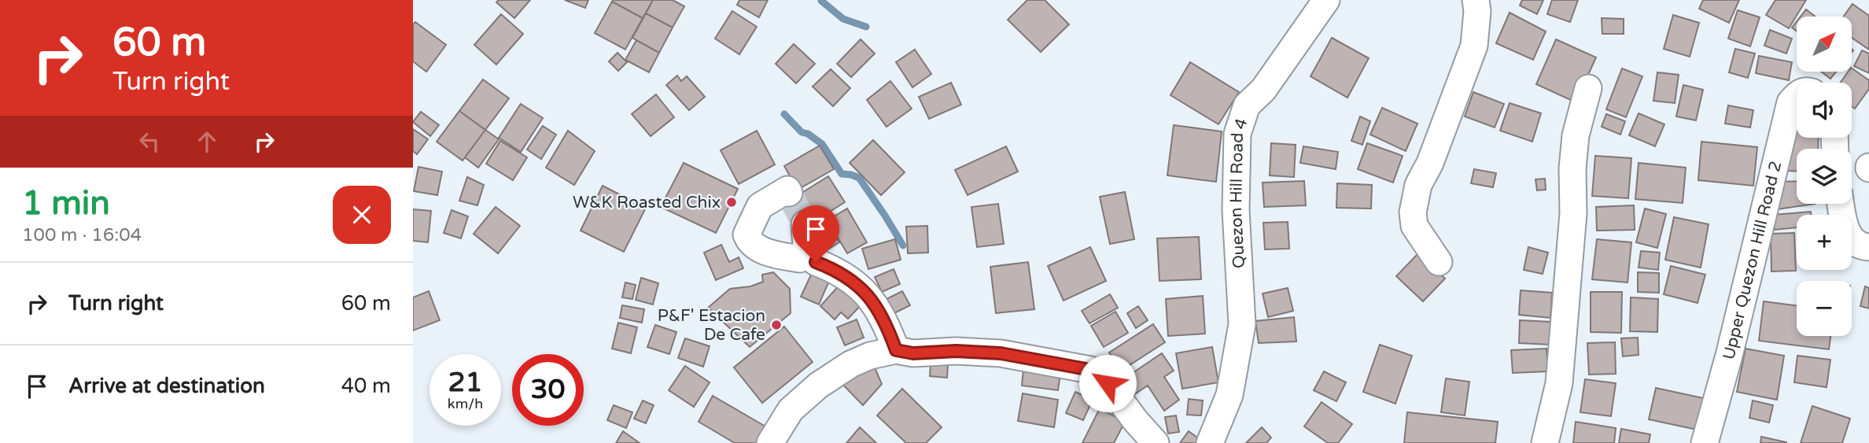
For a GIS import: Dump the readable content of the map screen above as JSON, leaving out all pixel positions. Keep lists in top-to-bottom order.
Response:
{
  "streets": {
    "street": ["Quezon Hill Road 4", "Upper Quezon Hill Road 2"]
  },
  "places": ["W&K Roasted Chix", "P&F' Estacion De Cafe"],
  "north": "top right",
  "page": {
    "turn": ["60 m", "Turn right"],
    "map_buttons": ["+", "−"],
    "heading": ["1 min", "100 m · 16:04"],
    "list": [
      {
        "name": "Turn right",
        "value": "60 m"
      },
      {
        "name": "Arrive at destination",
        "value": "40 m"
      }
    ],
    "speed": "21 km/h",
    "limit": "30"
  }
}
